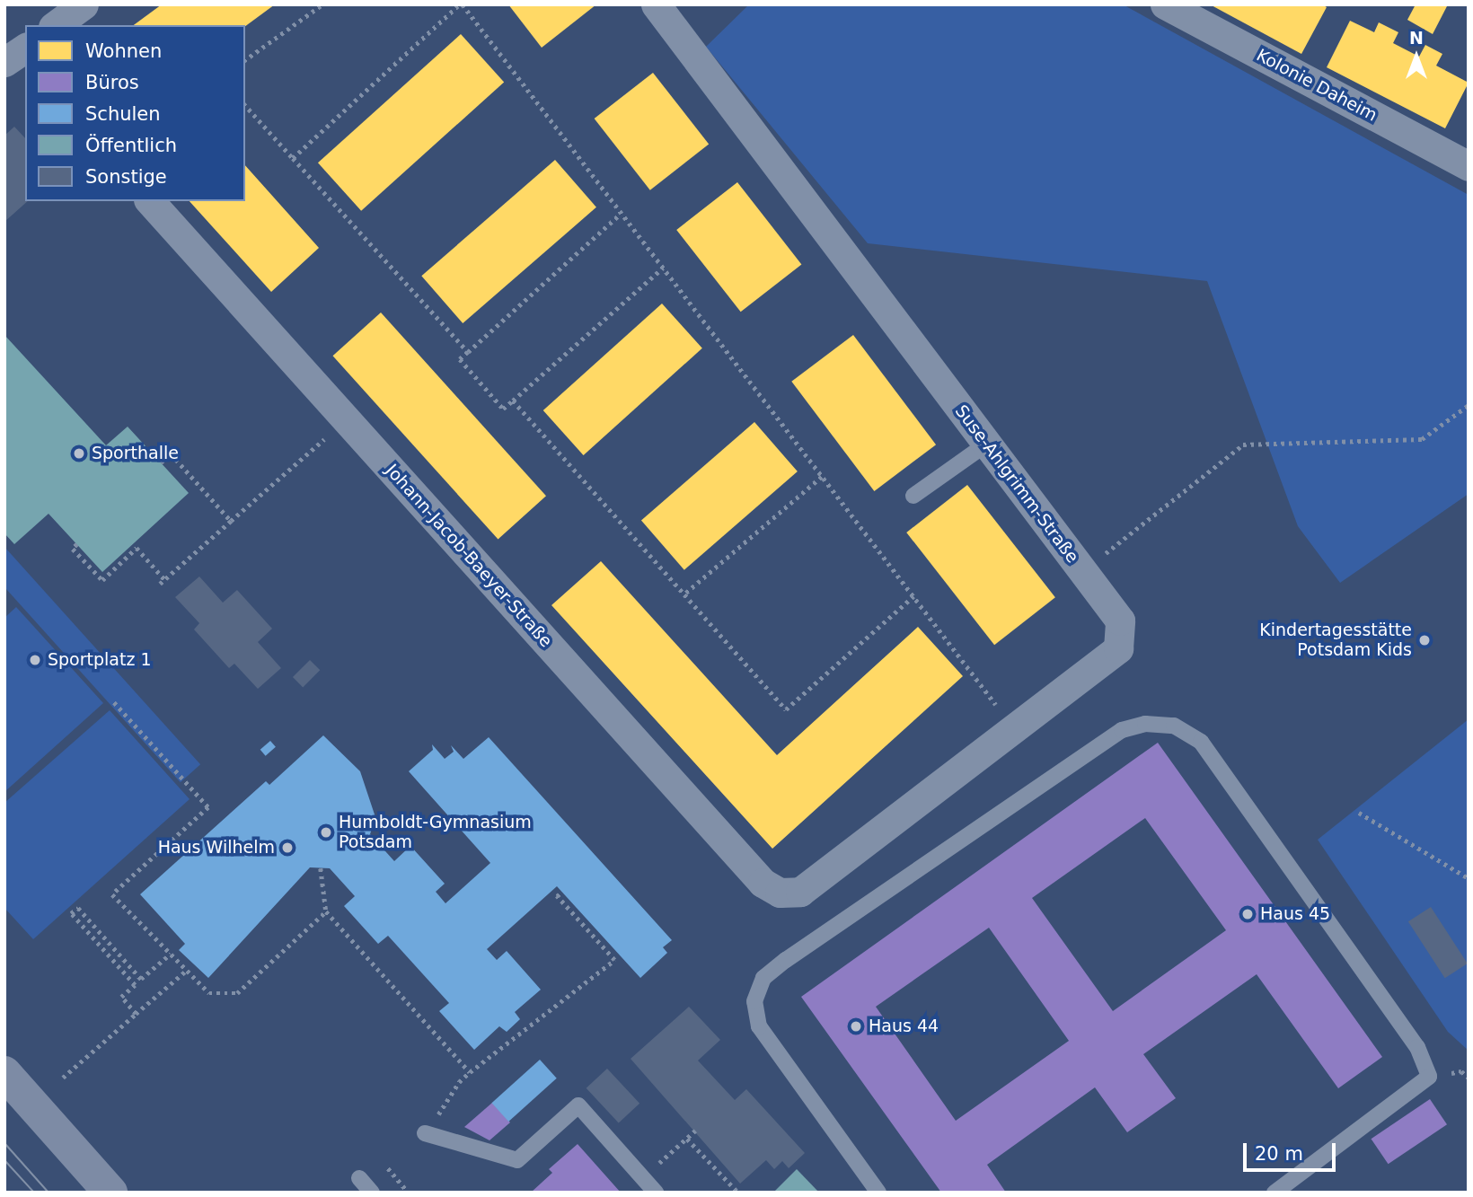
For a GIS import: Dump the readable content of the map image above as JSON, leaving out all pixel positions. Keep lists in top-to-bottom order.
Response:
{
  "streets": {
    "street": ["Kolonie Daheim", "Suse-Ahlgrimm-Straße", "Johann-Jacob-Baeyer-Straße"]
  },
  "crossings": [
    ["Suse-Ahlgrimm-Straße", "Johann-Jacob-Baeyer-Straße"]
  ],
  "places": [
    "Sporthalle",
    "Kindertagesstätte Potsdam Kids",
    "Sportplatz 1",
    "Humboldt-Gymnasium Potsdam",
    "Haus Wilhelm",
    "Haus 45",
    "Haus 44"
  ],
  "legend": [
    "Wohnen",
    "Büros",
    "Schulen",
    "Öffentlich",
    "Sonstige"
  ],
  "scale_bar": "20 m",
  "north": "top"
}
